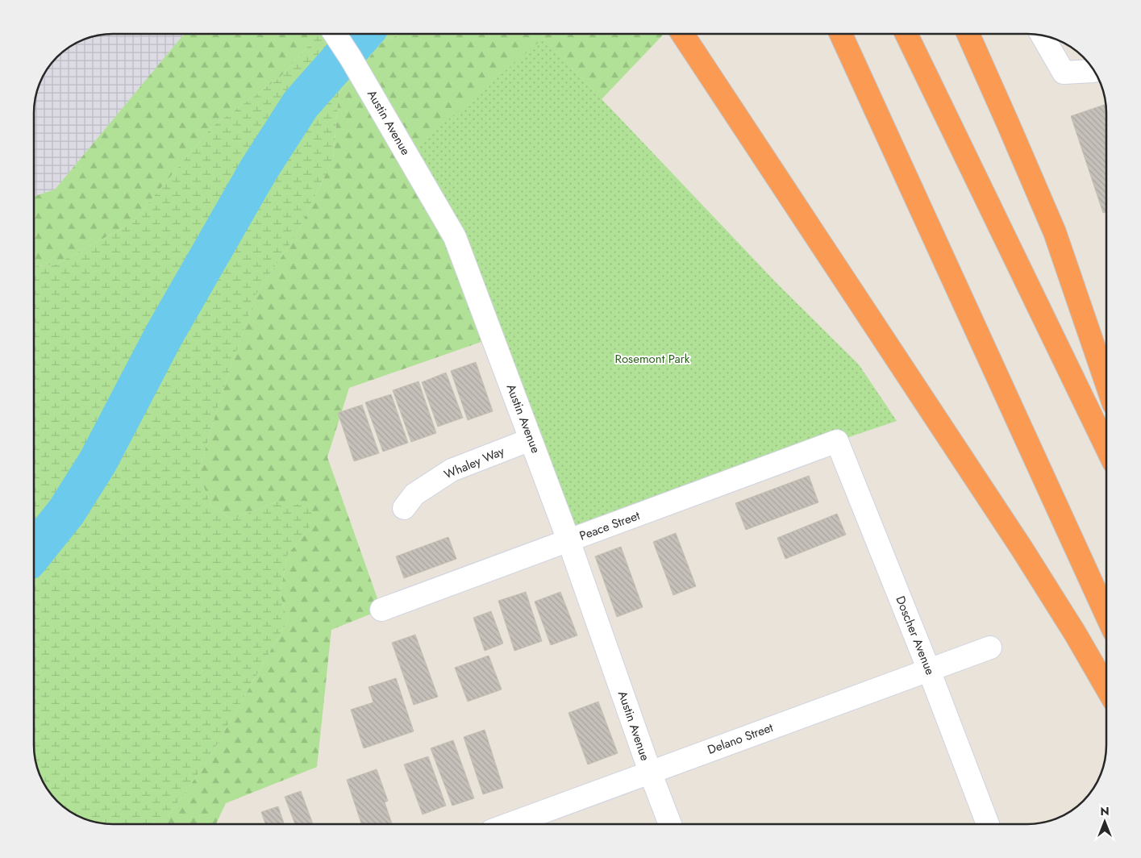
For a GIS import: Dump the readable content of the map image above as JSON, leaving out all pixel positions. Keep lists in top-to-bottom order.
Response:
{
  "streets": {
    "street": [
      "Austin Avenue",
      "Whaley Way",
      "Peace Street",
      "Doscher Avenue",
      "Delano Street"
    ]
  },
  "crossings": [
    ["Austin Avenue", "Whaley Way"],
    ["Austin Avenue", "Peace Street"],
    ["Austin Avenue", "Delano Street"],
    ["Peace Street", "Doscher Avenue"],
    ["Doscher Avenue", "Delano Street"]
  ],
  "parks": ["Rosemont Park"],
  "north": "top"
}
